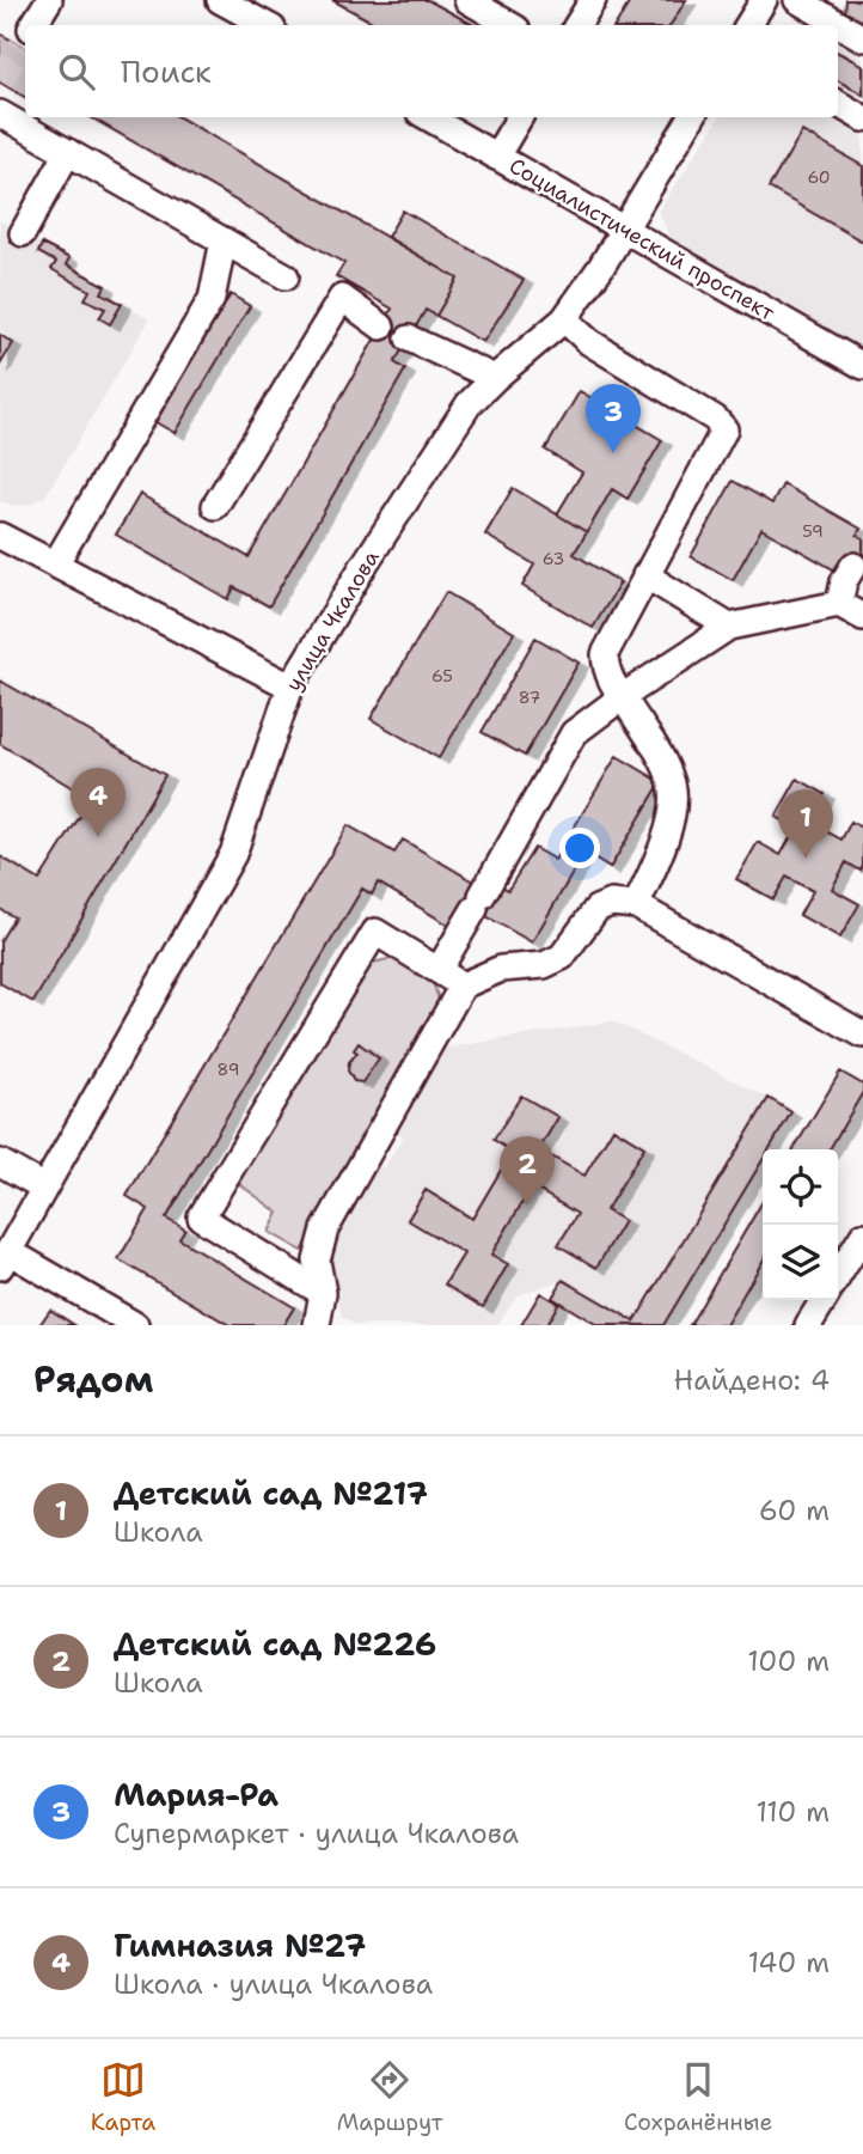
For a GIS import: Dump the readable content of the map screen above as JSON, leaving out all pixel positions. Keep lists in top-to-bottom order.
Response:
{
  "streets": {
    "street": ["Социалистический проспект", "улица Чкалова"]
  },
  "crossings": [
    ["Социалистический проспект", "улица Чкалова"]
  ],
  "house_numbers": [
    "60",
    "59",
    "63",
    "65",
    "87",
    "89"
  ],
  "page": {
    "search": "Поиск",
    "pins": [
      "3",
      "4",
      "1",
      "2"
    ],
    "heading": ["Рядом", "Найдено: 4"],
    "list": [
      {
        "mark": "1",
        "name": "Детский сад №217",
        "note": "Школа",
        "value": "60 m"
      },
      {
        "mark": "2",
        "name": "Детский сад №226",
        "note": "Школа",
        "value": "100 m"
      },
      {
        "mark": "3",
        "name": "Мария-Ра",
        "note": "Супермаркет · улица Чкалова",
        "value": "110 m"
      },
      {
        "mark": "4",
        "name": "Гимназия №27",
        "note": "Школа · улица Чкалова",
        "value": "140 m"
      }
    ],
    "nav": ["Карта", "Маршрут", "Сохранённые"]
  }
}
